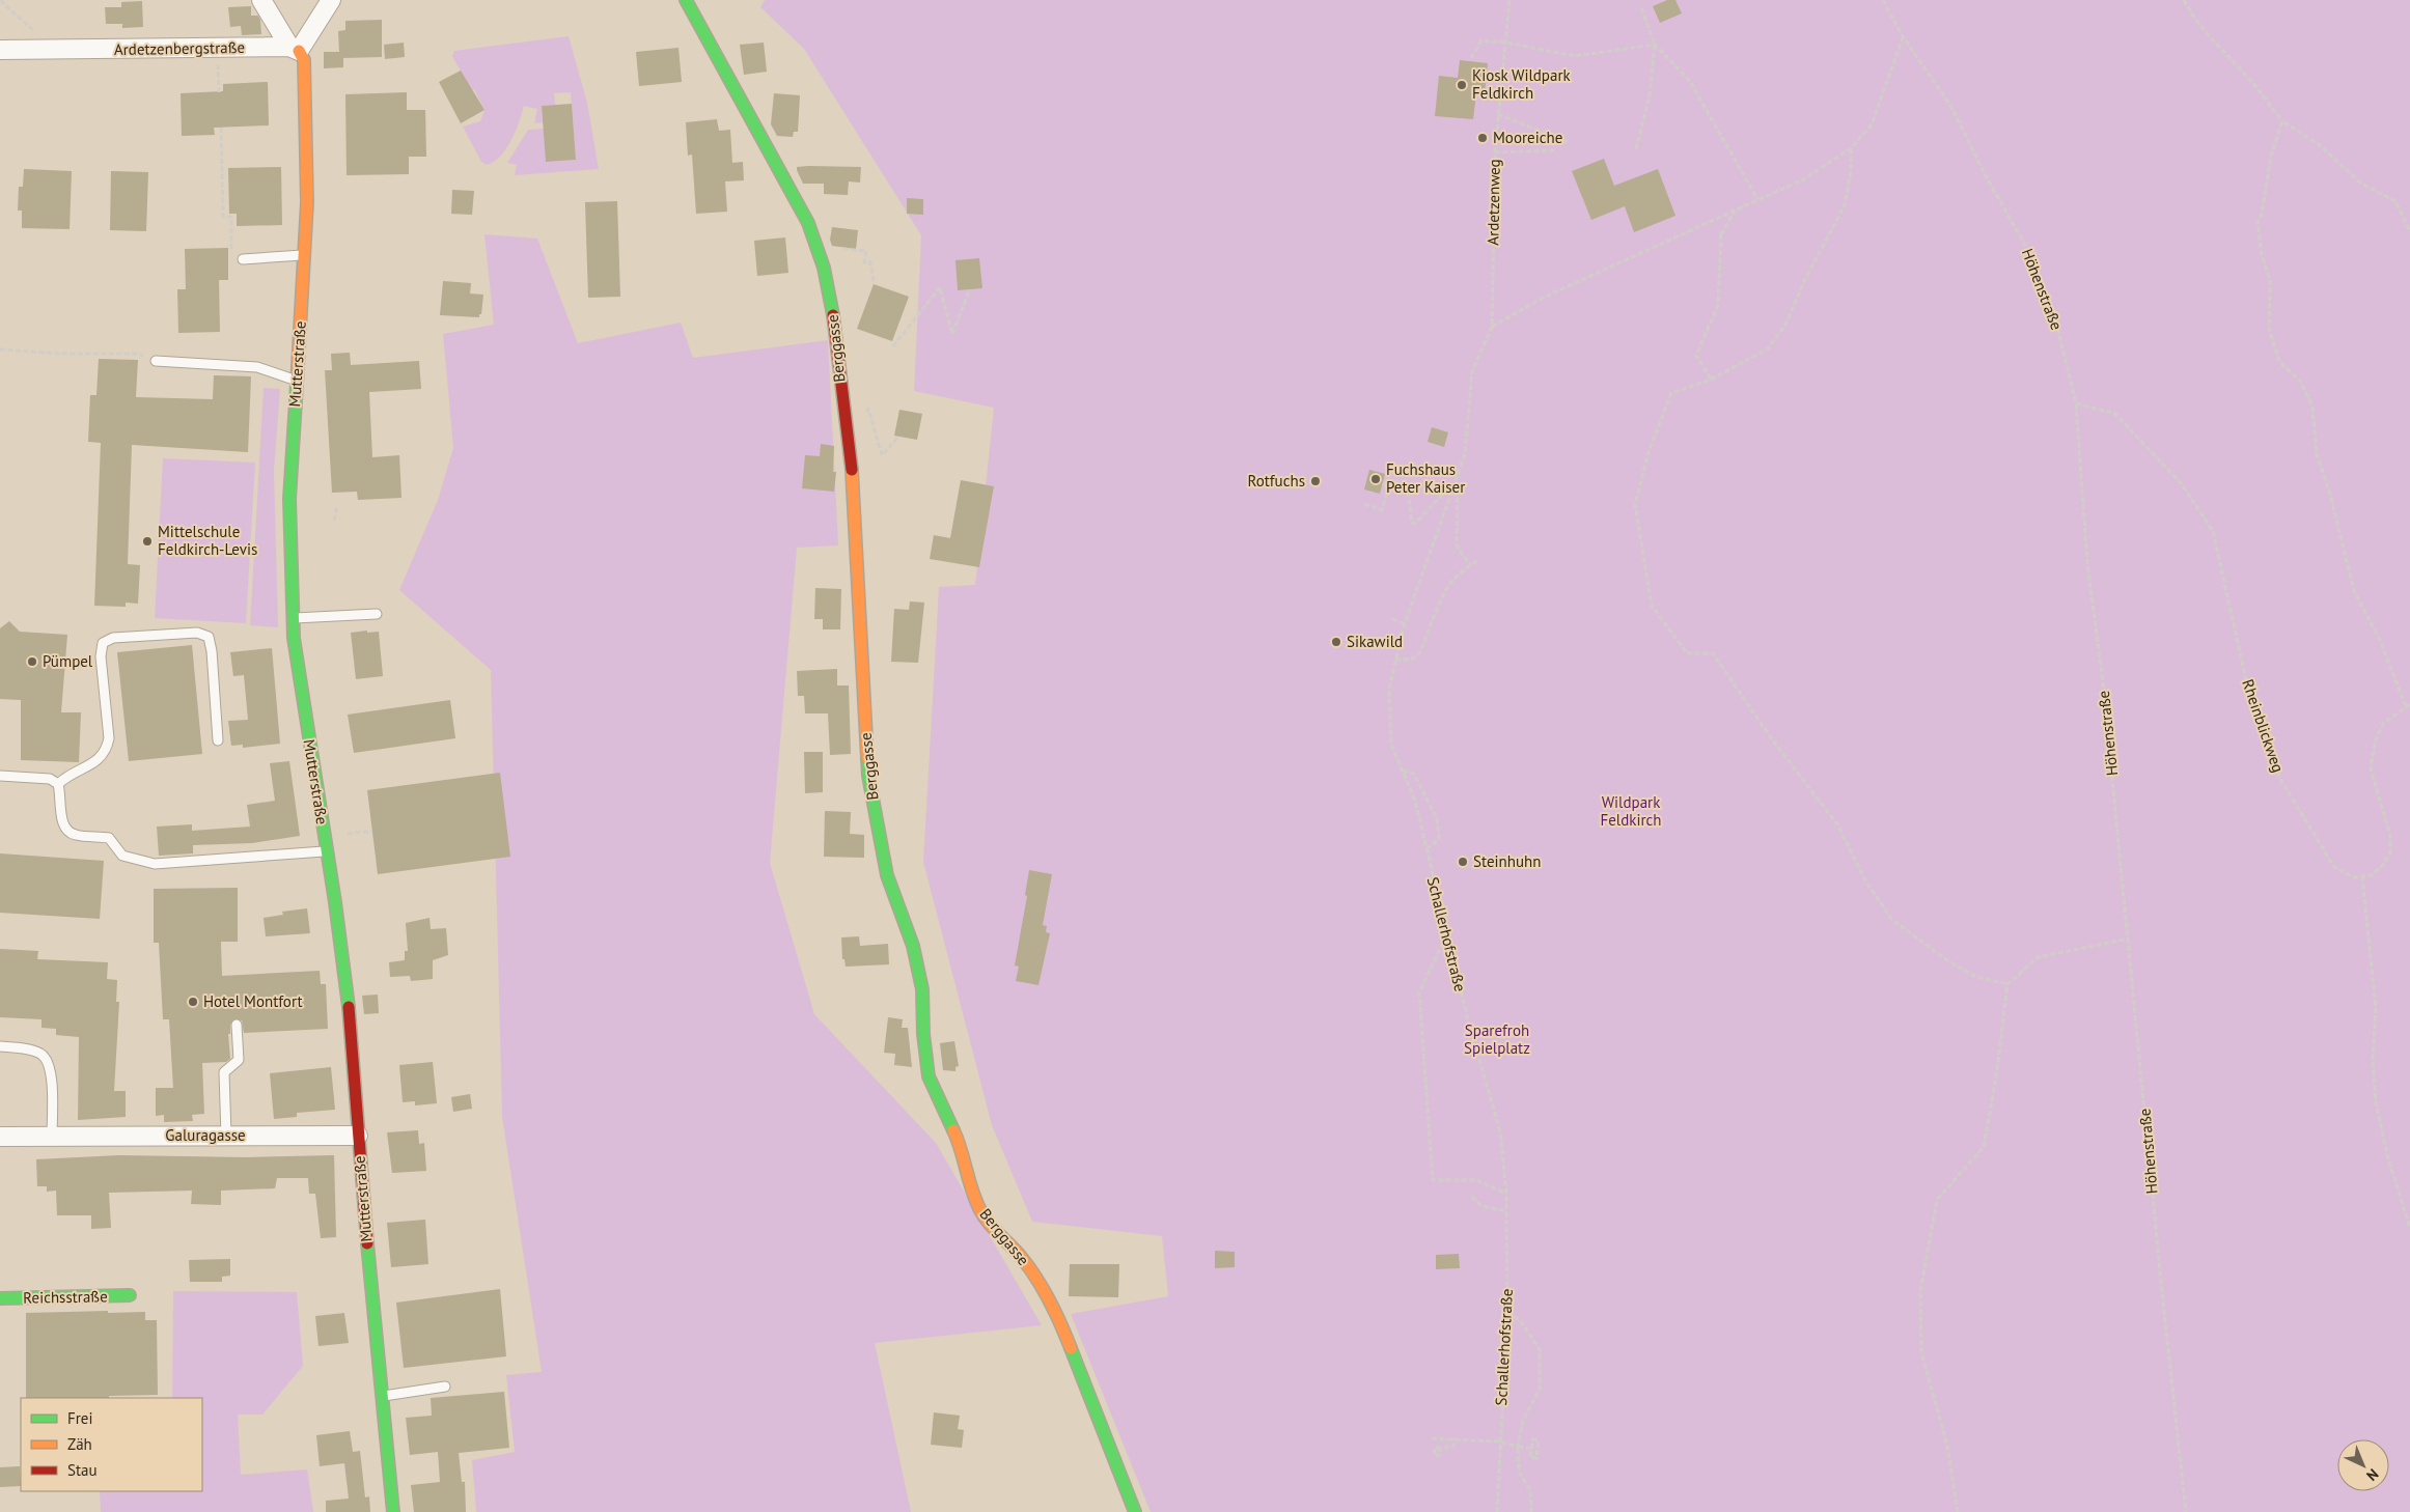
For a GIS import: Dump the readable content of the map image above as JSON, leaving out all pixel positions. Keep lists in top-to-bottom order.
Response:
{
  "streets": {
    "street": [
      "Ardetzenbergstraße",
      "Berggasse",
      "Mutterstraße",
      "Galuragasse",
      "Reichsstraße"
    ],
    "path": [
      "Ardetzenweg",
      "Höhenstraße",
      "Rheinblickweg",
      "Schallerhofstraße"
    ]
  },
  "crossings": [
    ["Ardetzenbergstraße", "Mutterstraße"],
    ["Ardetzenweg", "Schallerhofstraße"],
    ["Höhenstraße", "Rheinblickweg"],
    ["Mutterstraße", "Galuragasse"]
  ],
  "parks": ["Wildpark Feldkirch", "Sparefroh Spielplatz"],
  "places": [
    "Kiosk Wildpark Feldkirch",
    "Mooreiche",
    "Fuchshaus Peter Kaiser",
    "Rotfuchs",
    "Mittelschule Feldkirch-Levis",
    "Sikawild",
    "Pümpel",
    "Steinhuhn",
    "Hotel Montfort"
  ],
  "legend": ["Frei", "Zäh", "Stau"],
  "north": "bottom right"
}
